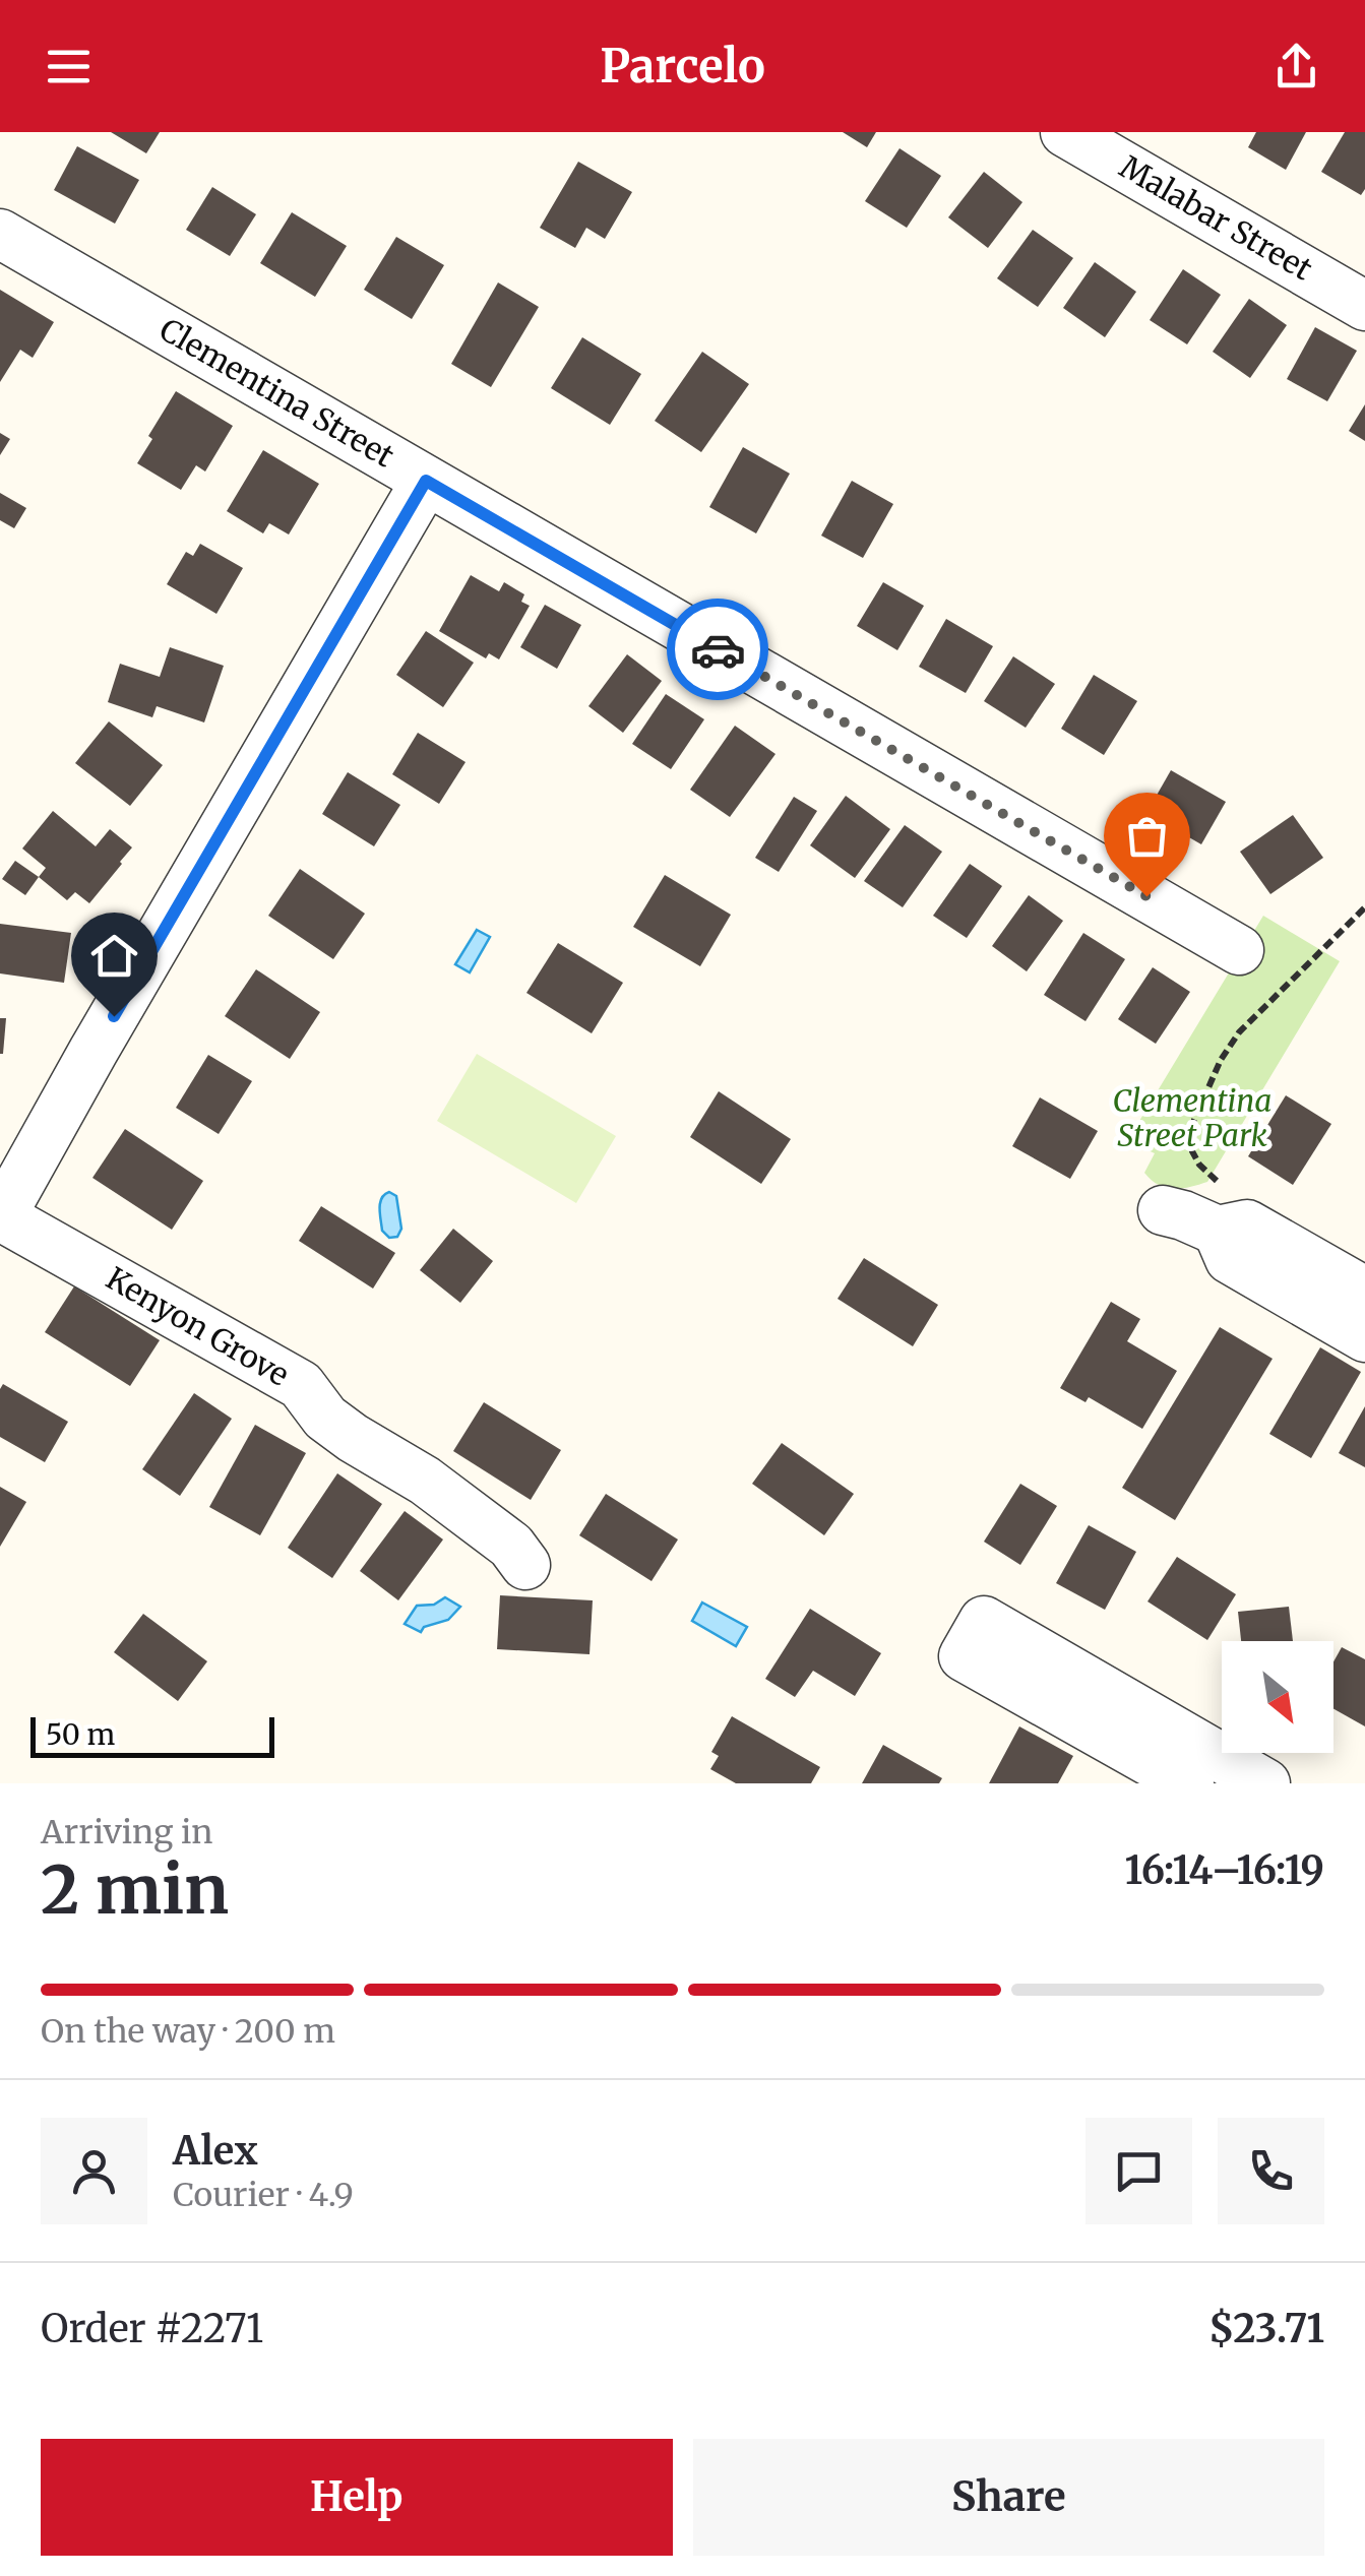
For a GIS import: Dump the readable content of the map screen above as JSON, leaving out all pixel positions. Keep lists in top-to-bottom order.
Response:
{
  "streets": {
    "street": ["Malabar Street", "Clementina Street", "Kenyon Grove"]
  },
  "parks": ["Clementina Street Park"],
  "scale_bar": "50 m",
  "north": "bottom right",
  "page": {
    "header": "Parcelo",
    "scale": "50 m",
    "heading": ["2 min", "Arriving in", "16:14–16:19"],
    "panel": [
      "Alex",
      "Courier · 4.9",
      "Order #2271",
      "$23.71"
    ],
    "bar": "On the way · 200 m",
    "buttons": ["Help", "Share"]
  }
}
